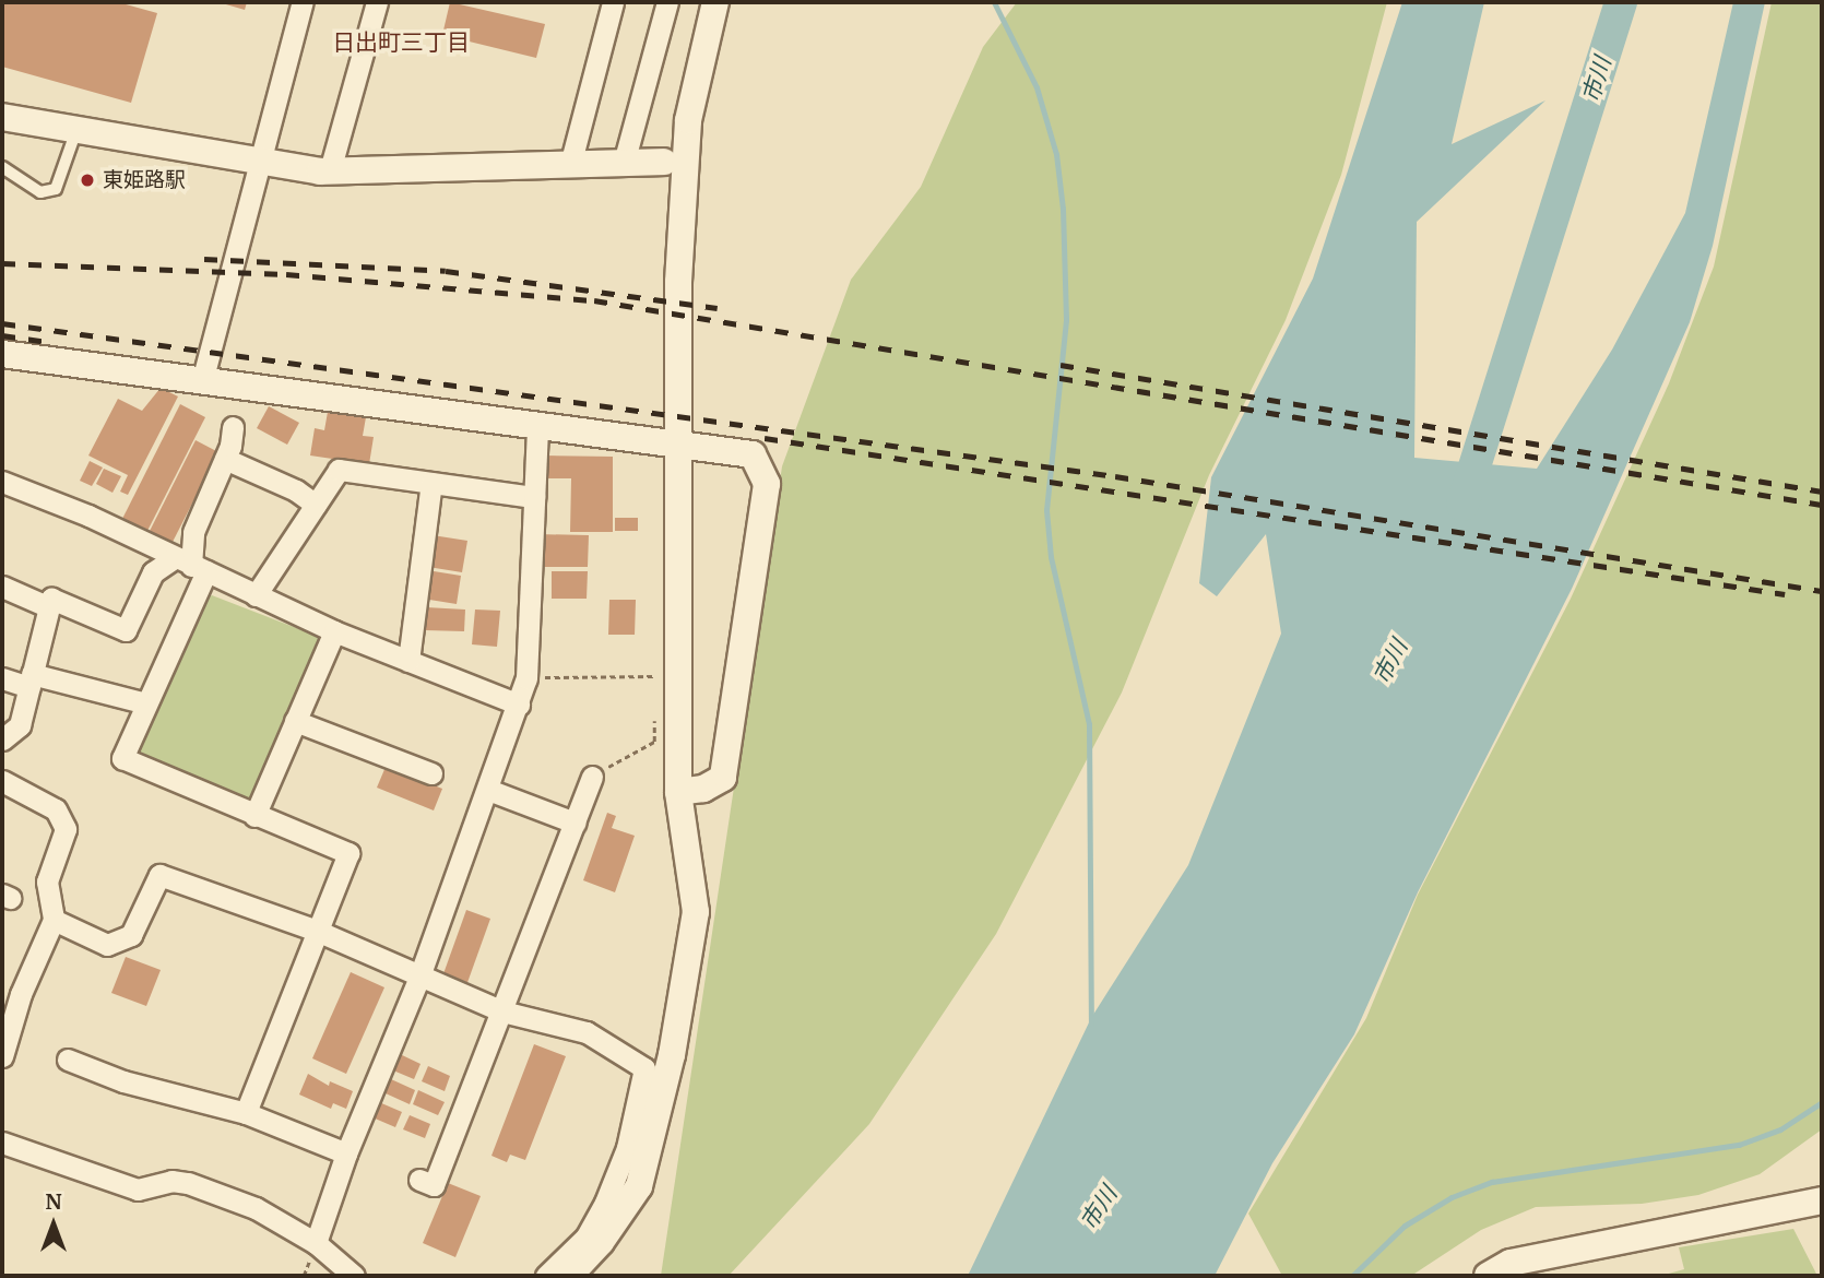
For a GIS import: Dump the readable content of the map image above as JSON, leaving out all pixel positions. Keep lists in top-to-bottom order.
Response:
{
  "districts": ["日出町三丁目"],
  "water": ["市川"],
  "places": ["東姫路駅"],
  "north": "top"
}
